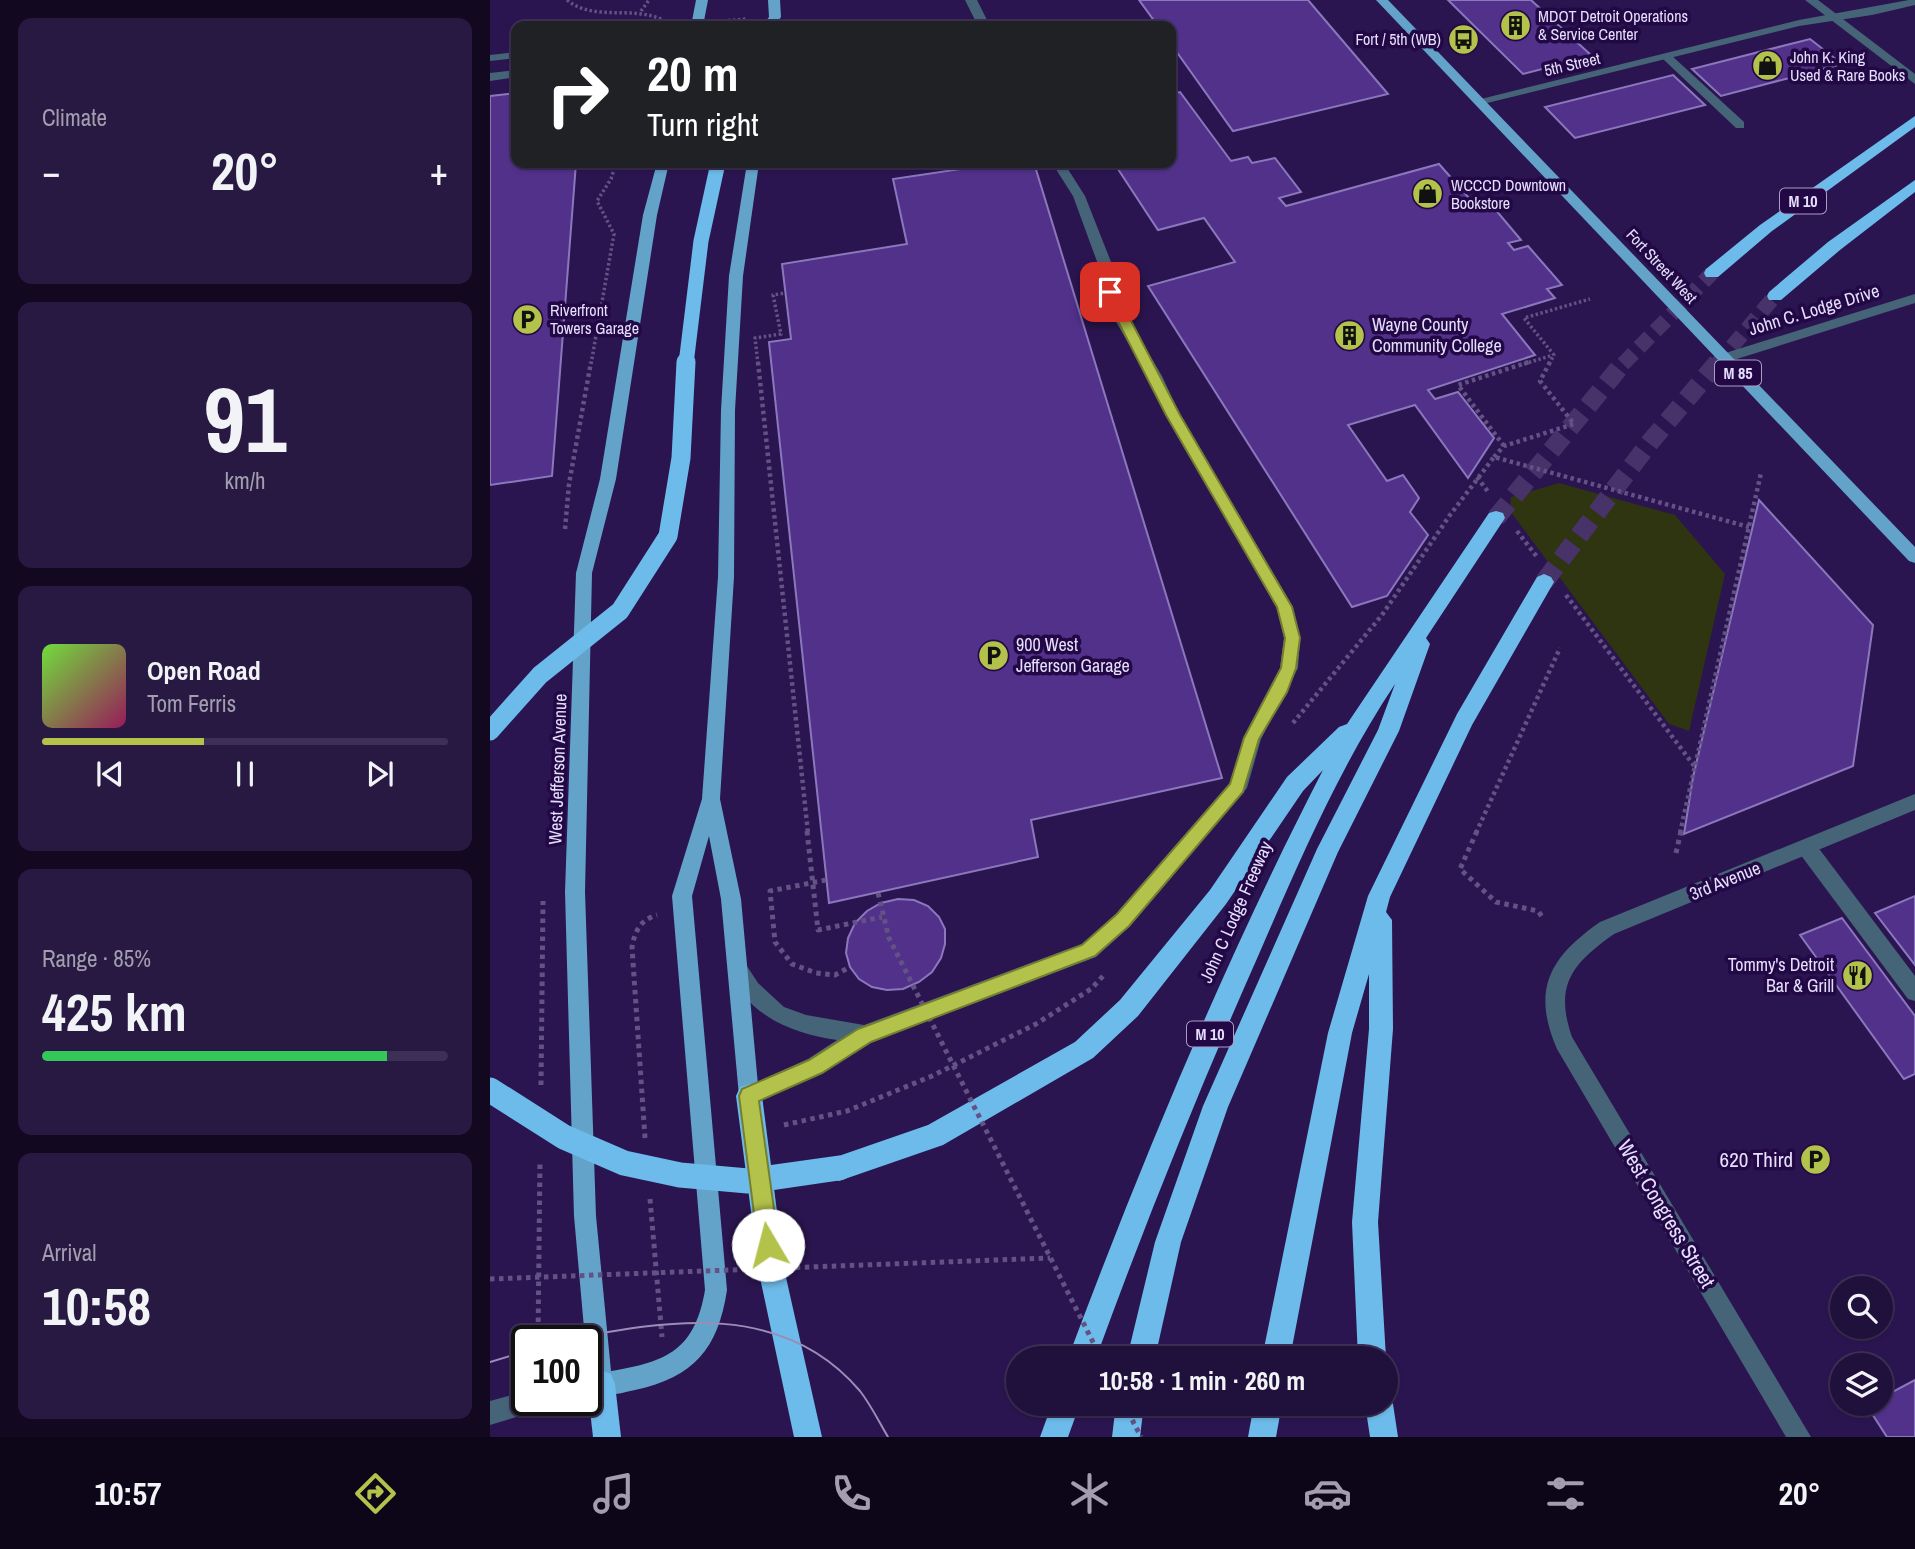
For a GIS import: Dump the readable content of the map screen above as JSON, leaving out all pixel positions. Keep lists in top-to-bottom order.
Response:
{
  "streets": {
    "highway": ["M 10", "John C Lodge Freeway"],
    "main road": ["Fort Street West", "M 85", "West Jefferson Avenue"],
    "street": [
      "5th Street",
      "John C. Lodge Drive",
      "3rd Avenue",
      "West Congress Street"
    ]
  },
  "crossings": [
    ["5th Street", "Fort Street West"],
    ["Fort Street West", "John C. Lodge Drive"],
    ["3rd Avenue", "West Congress Street"]
  ],
  "places": {
    "building": ["MDOT Detroit Operations & Service Center", "Wayne County Community College"],
    "bus stop": ["Fort / 5th (WB)"],
    "shop": ["John K. King Used & Rare Books", "WCCCD Downtown Bookstore"],
    "parking": ["Riverfront Towers Garage", "900 West Jefferson Garage", "620 Third"],
    "restaurant": ["Tommy's Detroit Bar & Grill"]
  },
  "page": {
    "tile": [
      "Climate",
      ["91", "km/h"],
      ["Range · 85%", "425 km"],
      ["Arrival", "10:58"]
    ],
    "turn": ["20 m", "Turn right"],
    "heat": ["−", "20°", "+"],
    "song": ["Open Road", "Tom Ferris"],
    "limit": "100",
    "trip": "10:58 · 1 min · 260 m",
    "tabs": ["10:57", "20°"]
  }
}
